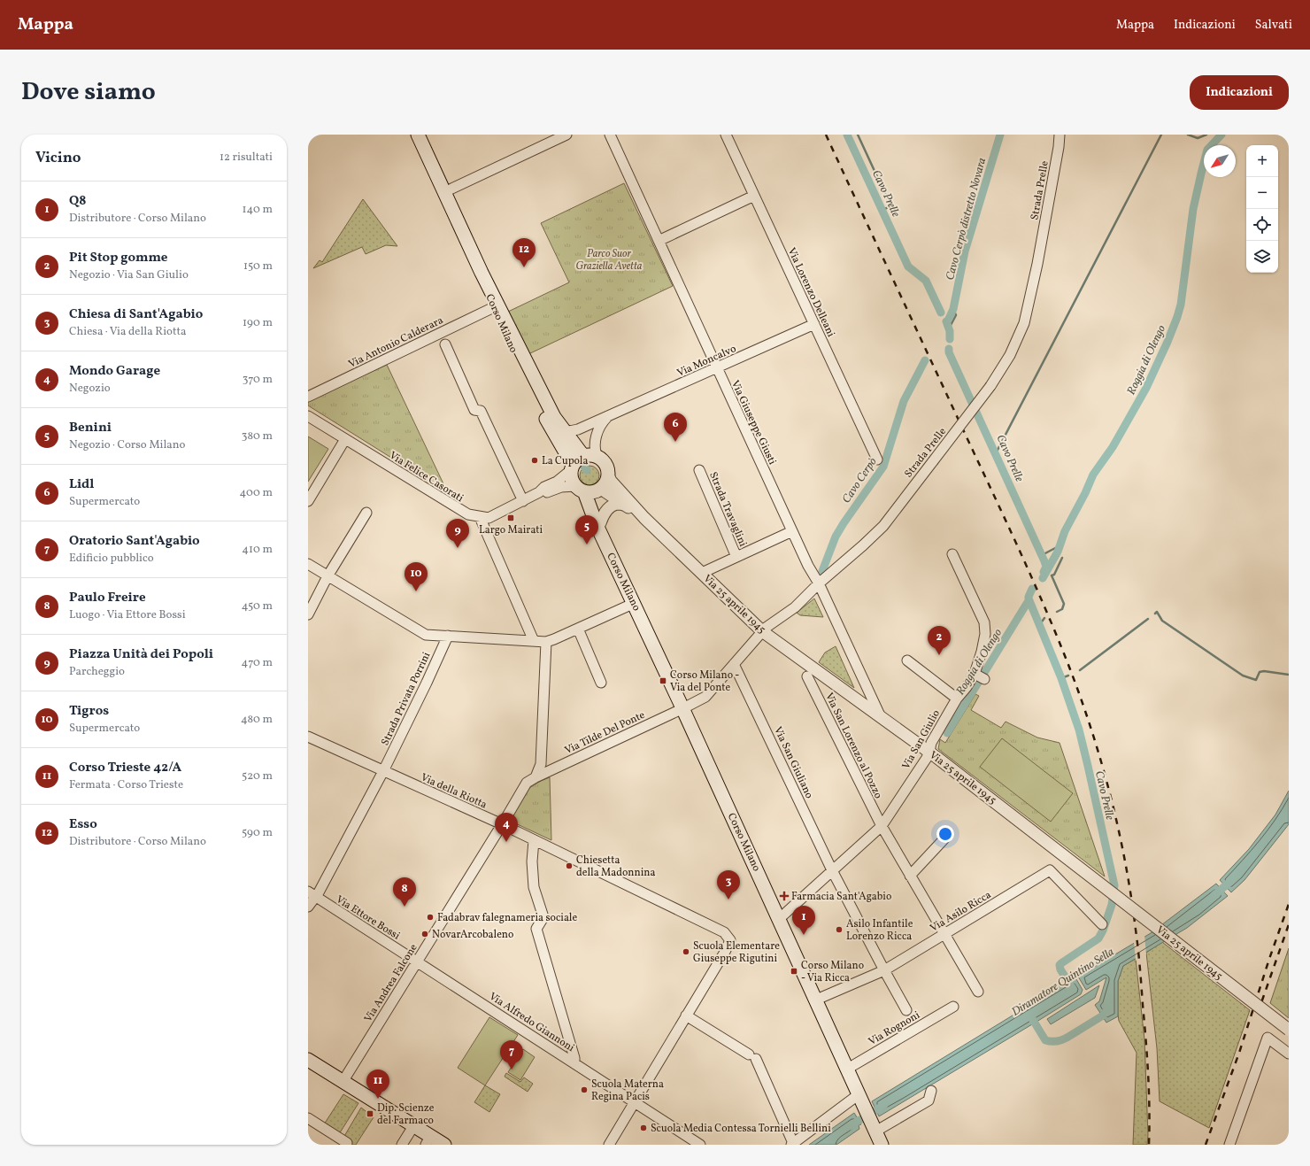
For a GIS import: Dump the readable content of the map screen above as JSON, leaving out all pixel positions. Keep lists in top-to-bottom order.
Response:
{
  "streets": {
    "main road": ["Corso Milano"],
    "street": [
      "Strada Prelle",
      "Via Lorenzo Delleani",
      "Via Antonio Calderara",
      "Via Moncalvo",
      "Via Giuseppe Giusti",
      "Via Felice Casorati",
      "Strada Travaglini",
      "Via 25 aprile 1945",
      "Strada Privata Porrini",
      "Via Tilde Del Ponte",
      "Via San Giulio",
      "Via San Lorenzo al Pozzo",
      "Via San Giuliano",
      "Via della Riotta",
      "Via Asilo Ricca",
      "Via Ettore Bossi",
      "Via Andrea Falcone",
      "Via Alfredo Giannoni",
      "Via Rognoni"
    ]
  },
  "crossings": [
    ["Strada Prelle", "Corso Milano"],
    ["Strada Prelle", "Via Giuseppe Giusti"],
    ["Strada Prelle", "Via 25 aprile 1945"],
    ["Strada Prelle", "Via Tilde Del Ponte"],
    ["Strada Prelle", "Via San Giuliano"],
    ["Via Lorenzo Delleani", "Via Moncalvo"],
    ["Corso Milano", "Via Antonio Calderara"],
    ["Corso Milano", "Via Moncalvo"],
    ["Corso Milano", "Via Felice Casorati"],
    ["Corso Milano", "Via 25 aprile 1945"],
    ["Corso Milano", "Via Tilde Del Ponte"],
    ["Corso Milano", "Via San Giulio"],
    ["Corso Milano", "Via Asilo Ricca"],
    ["Corso Milano", "Via Rognoni"],
    ["Via Moncalvo", "Via Giuseppe Giusti"],
    ["Via Giuseppe Giusti", "Via 25 aprile 1945"],
    ["Via 25 aprile 1945", "Via San Giulio"],
    ["Strada Privata Porrini", "Via della Riotta"],
    ["Strada Privata Porrini", "Via Ettore Bossi"],
    ["Via Tilde Del Ponte", "Via Andrea Falcone"],
    ["Via San Giulio", "Via San Lorenzo al Pozzo"],
    ["Via San Giulio", "Via San Giuliano"],
    ["Via San Lorenzo al Pozzo", "Via Asilo Ricca"],
    ["Via San Giuliano", "Via Asilo Ricca"],
    ["Via della Riotta", "Via Andrea Falcone"],
    ["Via Ettore Bossi", "Via Andrea Falcone"],
    ["Via Ettore Bossi", "Via Alfredo Giannoni"],
    ["Via Andrea Falcone", "Via Alfredo Giannoni"]
  ],
  "water": [
    "Cavo Prelle",
    "Cavo Cerpò distretto Novara",
    "Roggia di Olengo",
    "Cavo Cerpò",
    "Diramatore Quintino Sella"
  ],
  "parks": ["Parco Suor Graziella Avetta"],
  "places": {
    "other": [
      "La Cupola",
      "Chiesetta della Madonnina",
      "Fadabrav falegnameria sociale",
      "Asilo Infantile Lorenzo Ricca",
      "NovarArcobaleno",
      "Scuola Elementare Giuseppe Rigutini",
      "Scuola Materna Regina Pacis",
      "Scuola Media Contessa Tornielli Bellini"
    ],
    "transit": [
      "Largo Mairati",
      "Corso Milano - Via del Ponte",
      "Corso Milano - Via Ricca",
      "Dip. Scienze del Farmaco"
    ],
    "health": ["Farmacia Sant'Agabio"]
  },
  "north": "bottom left",
  "page": {
    "header": "Mappa",
    "nav": ["Mappa", "Indicazioni", "Salvati"],
    "title": "Dove siamo",
    "buttons": "Indicazioni",
    "heading": ["Vicino", "12 risultati"],
    "map_buttons": ["+", "−"],
    "list": [
      {
        "mark": "1",
        "name": "Q8",
        "note": "Distributore · Corso Milano",
        "value": "140 m"
      },
      {
        "mark": "2",
        "name": "Pit Stop gomme",
        "note": "Negozio · Via San Giulio",
        "value": "150 m"
      },
      {
        "mark": "3",
        "name": "Chiesa di Sant'Agabio",
        "note": "Chiesa · Via della Riotta",
        "value": "190 m"
      },
      {
        "mark": "4",
        "name": "Mondo Garage",
        "note": "Negozio",
        "value": "370 m"
      },
      {
        "mark": "5",
        "name": "Benini",
        "note": "Negozio · Corso Milano",
        "value": "380 m"
      },
      {
        "mark": "6",
        "name": "Lidl",
        "note": "Supermercato",
        "value": "400 m"
      },
      {
        "mark": "7",
        "name": "Oratorio Sant'Agabio",
        "note": "Edificio pubblico",
        "value": "410 m"
      },
      {
        "mark": "8",
        "name": "Paulo Freire",
        "note": "Luogo · Via Ettore Bossi",
        "value": "450 m"
      },
      {
        "mark": "9",
        "name": "Piazza Unità dei Popoli",
        "note": "Parcheggio",
        "value": "470 m"
      },
      {
        "mark": "10",
        "name": "Tigros",
        "note": "Supermercato",
        "value": "480 m"
      },
      {
        "mark": "11",
        "name": "Corso Trieste 42/A",
        "note": "Fermata · Corso Trieste",
        "value": "520 m"
      },
      {
        "mark": "12",
        "name": "Esso",
        "note": "Distributore · Corso Milano",
        "value": "590 m"
      }
    ],
    "pins": [
      "12",
      "6",
      "5",
      "9",
      "10",
      "2",
      "4",
      "3",
      "8",
      "1",
      "7",
      "11"
    ]
  }
}
